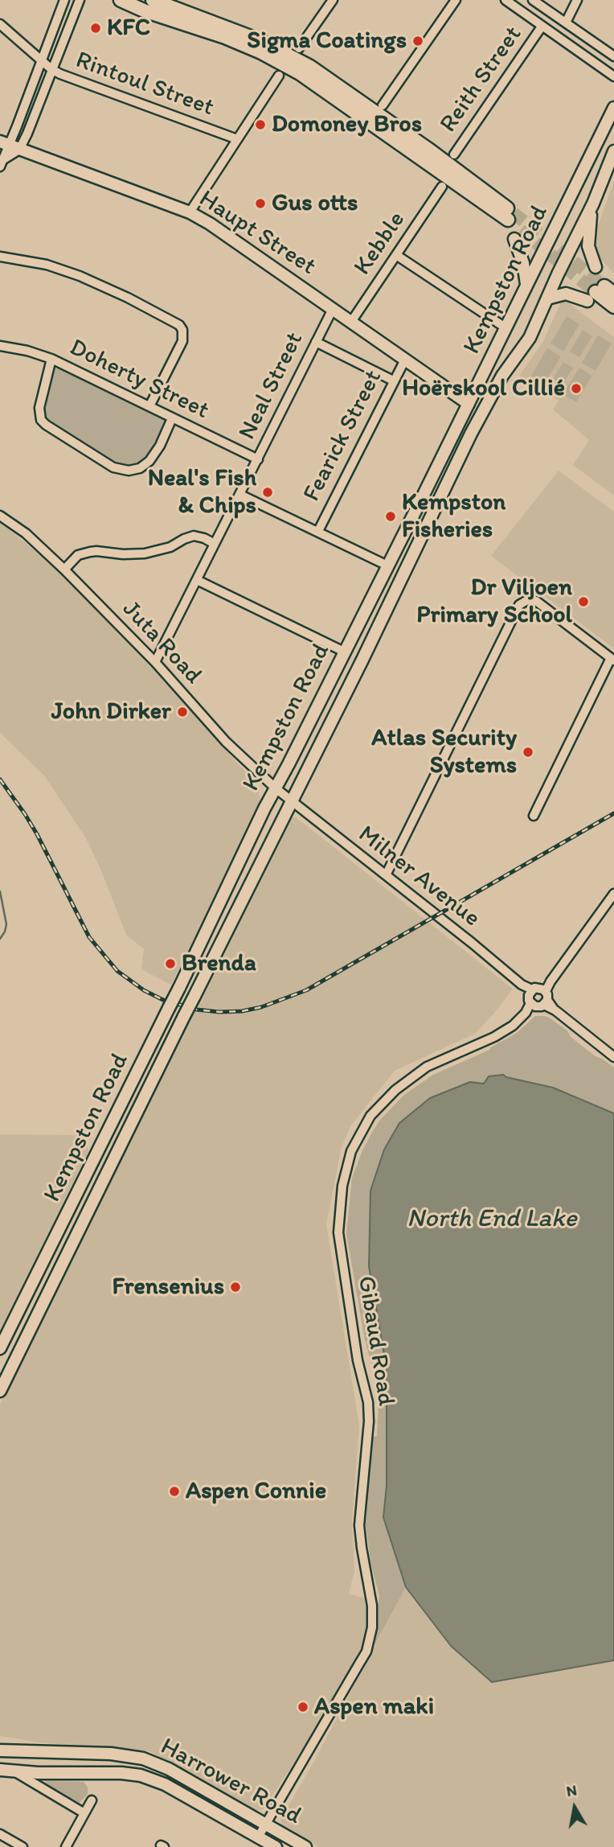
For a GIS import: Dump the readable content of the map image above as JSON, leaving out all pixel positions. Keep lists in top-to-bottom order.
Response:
{
  "streets": {
    "main road": ["Haupt Street", "Kempston Road", "Harrower Road"],
    "street": [
      "Reith Street",
      "Rintoul Street",
      "Kebble",
      "Doherty Street",
      "Neal Street",
      "Fearick Street",
      "Juta Road",
      "Milner Avenue",
      "Gibaud Road"
    ]
  },
  "crossings": [
    ["Haupt Street", "Kebble"],
    ["Haupt Street", "Kempston Road"],
    ["Haupt Street", "Neal Street"],
    ["Haupt Street", "Fearick Street"],
    ["Kempston Road", "Juta Road"],
    ["Kempston Road", "Milner Avenue"],
    ["Doherty Street", "Neal Street"],
    ["Neal Street", "Juta Road"],
    ["Juta Road", "Milner Avenue"],
    ["Milner Avenue", "Gibaud Road"],
    ["Gibaud Road", "Harrower Road"]
  ],
  "water": ["North End Lake"],
  "places": [
    "KFC",
    "Sigma Coatings",
    "Domoney Bros",
    "Gus otts",
    "Hoërskool Cillié",
    "Neal's Fish & Chips",
    "Kempston Fisheries",
    "Dr Viljoen Primary School",
    "John Dirker",
    "Atlas Security Systems",
    "Brenda",
    "Frensenius",
    "Aspen Connie",
    "Aspen maki"
  ],
  "north": "top"
}
